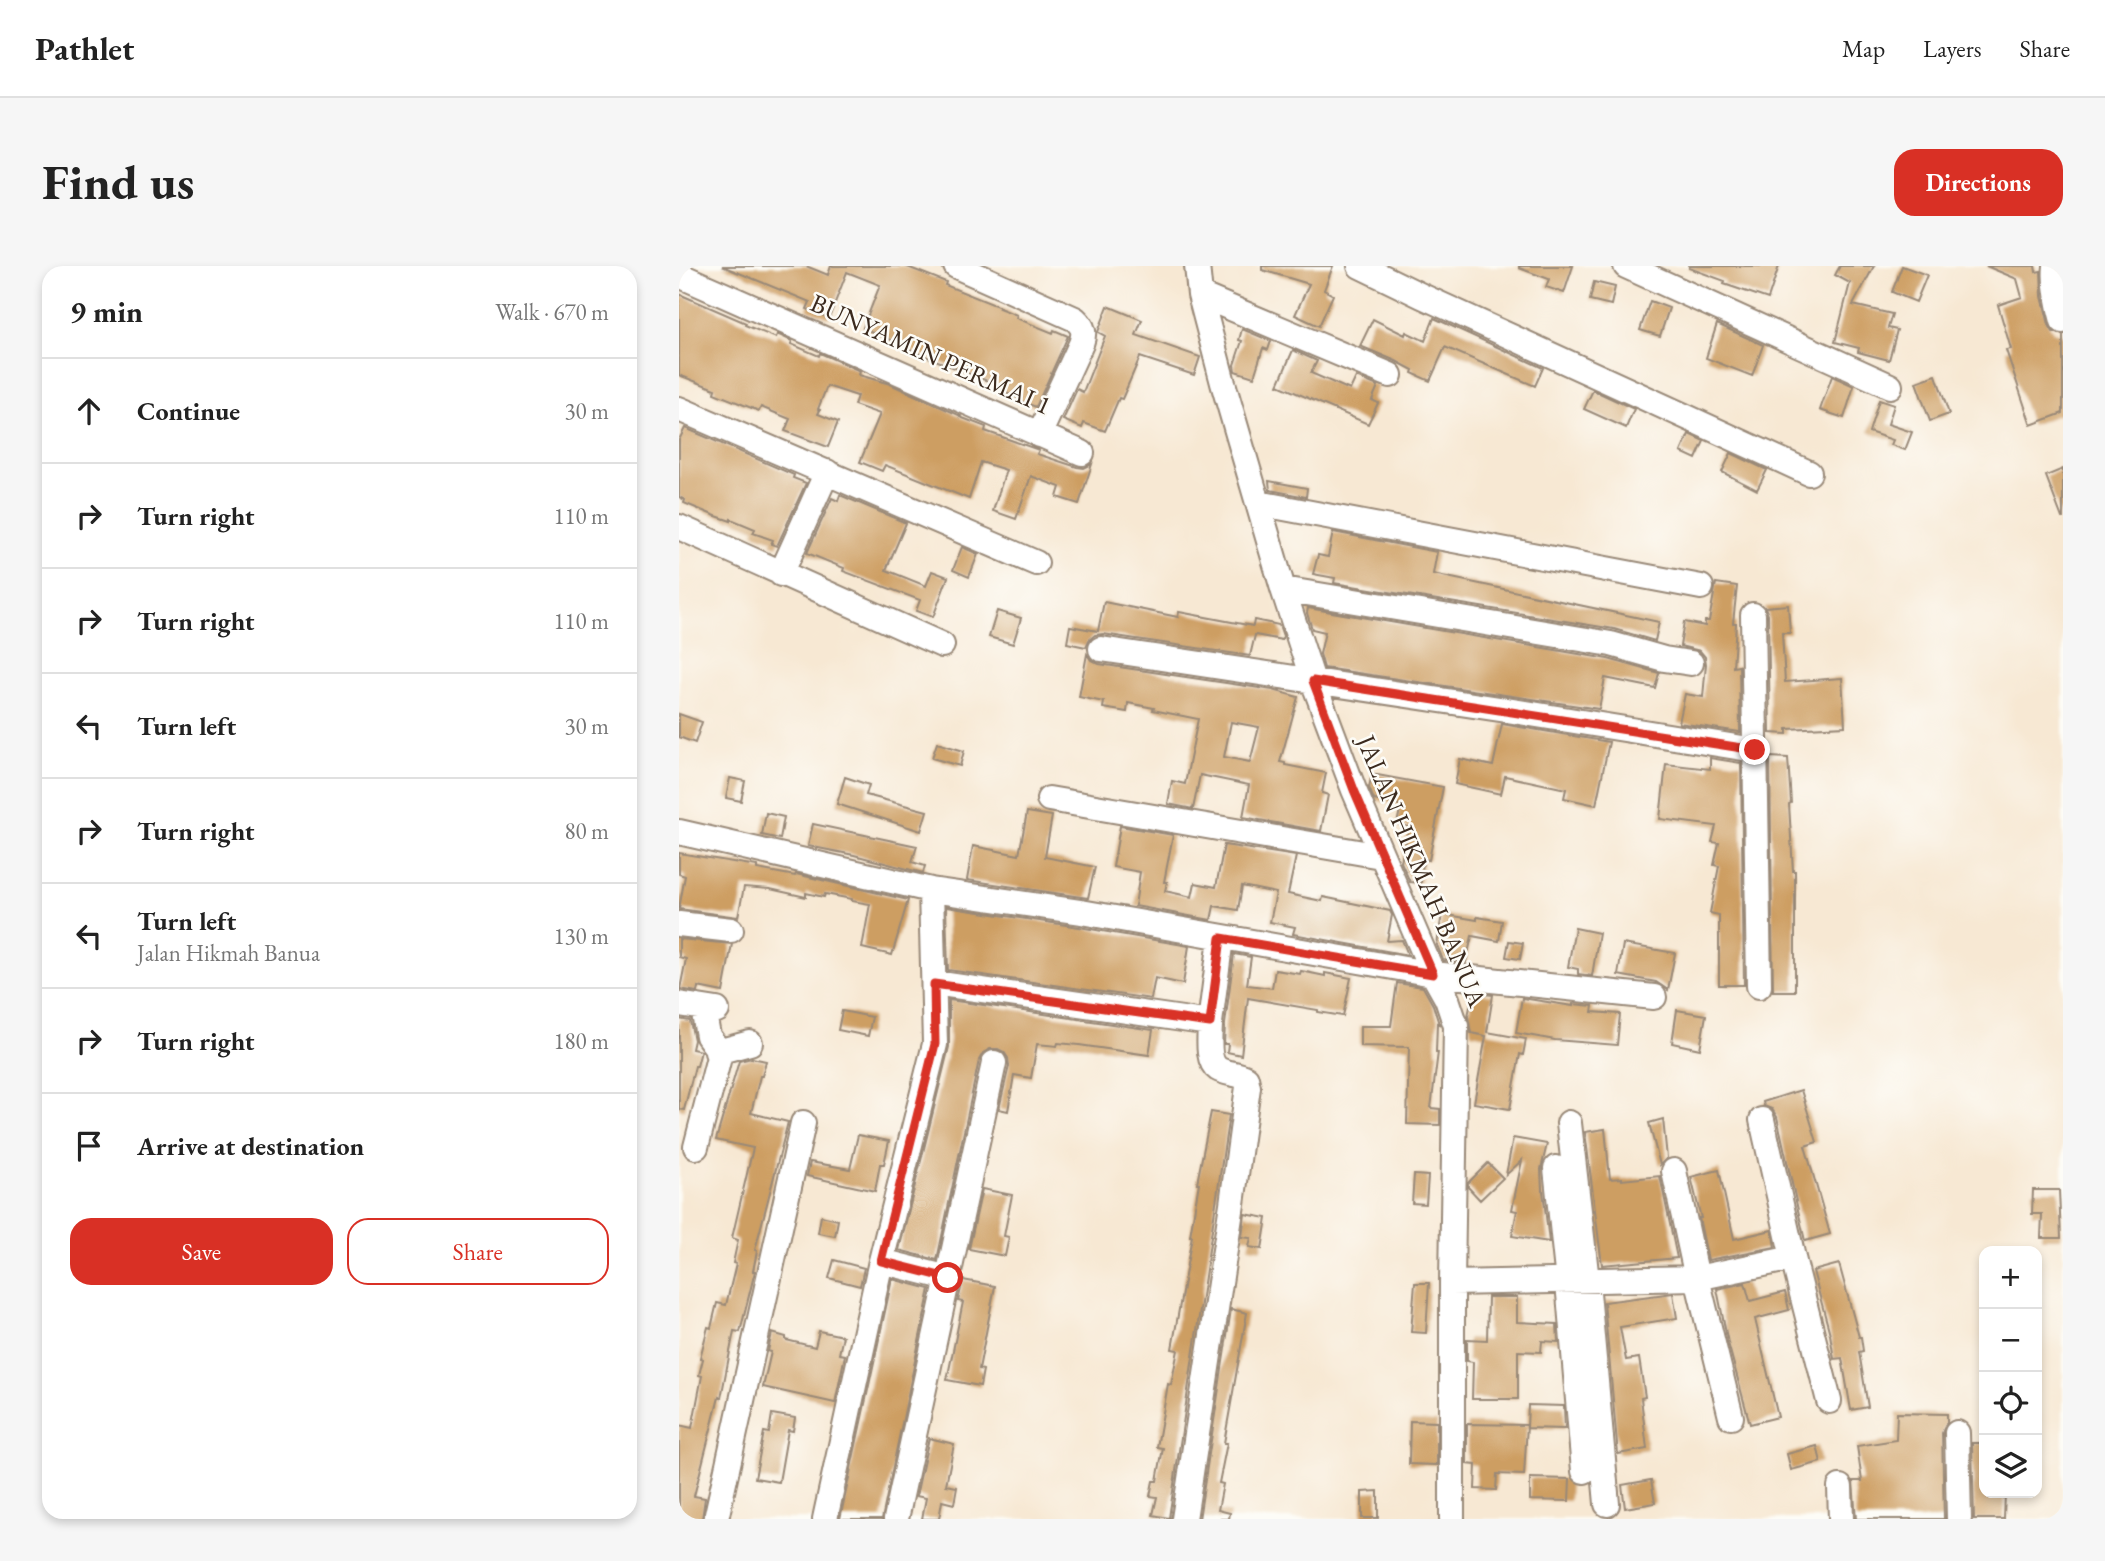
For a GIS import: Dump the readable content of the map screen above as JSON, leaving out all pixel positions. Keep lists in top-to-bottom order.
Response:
{
  "streets": {
    "street": ["BUNYAMIN PERMAI 1", "JALAN HIKMAH BANUA"]
  },
  "page": {
    "header": "Pathlet",
    "nav": ["Map", "Layers", "Share"],
    "buttons": [
      "Directions",
      ["Save", "Share"]
    ],
    "title": "Find us",
    "heading": ["9 min", "Walk · 670 m"],
    "list": [
      ["Continue", "30 m"],
      ["Turn right", "110 m"],
      ["Turn right", "110 m"],
      ["Turn left", "30 m"],
      ["Turn right", "80 m"],
      ["Turn left", "Jalan Hikmah Banua", "130 m"],
      ["Turn right", "180 m"],
      "Arrive at destination"
    ],
    "map_buttons": ["+", "−"]
  }
}
